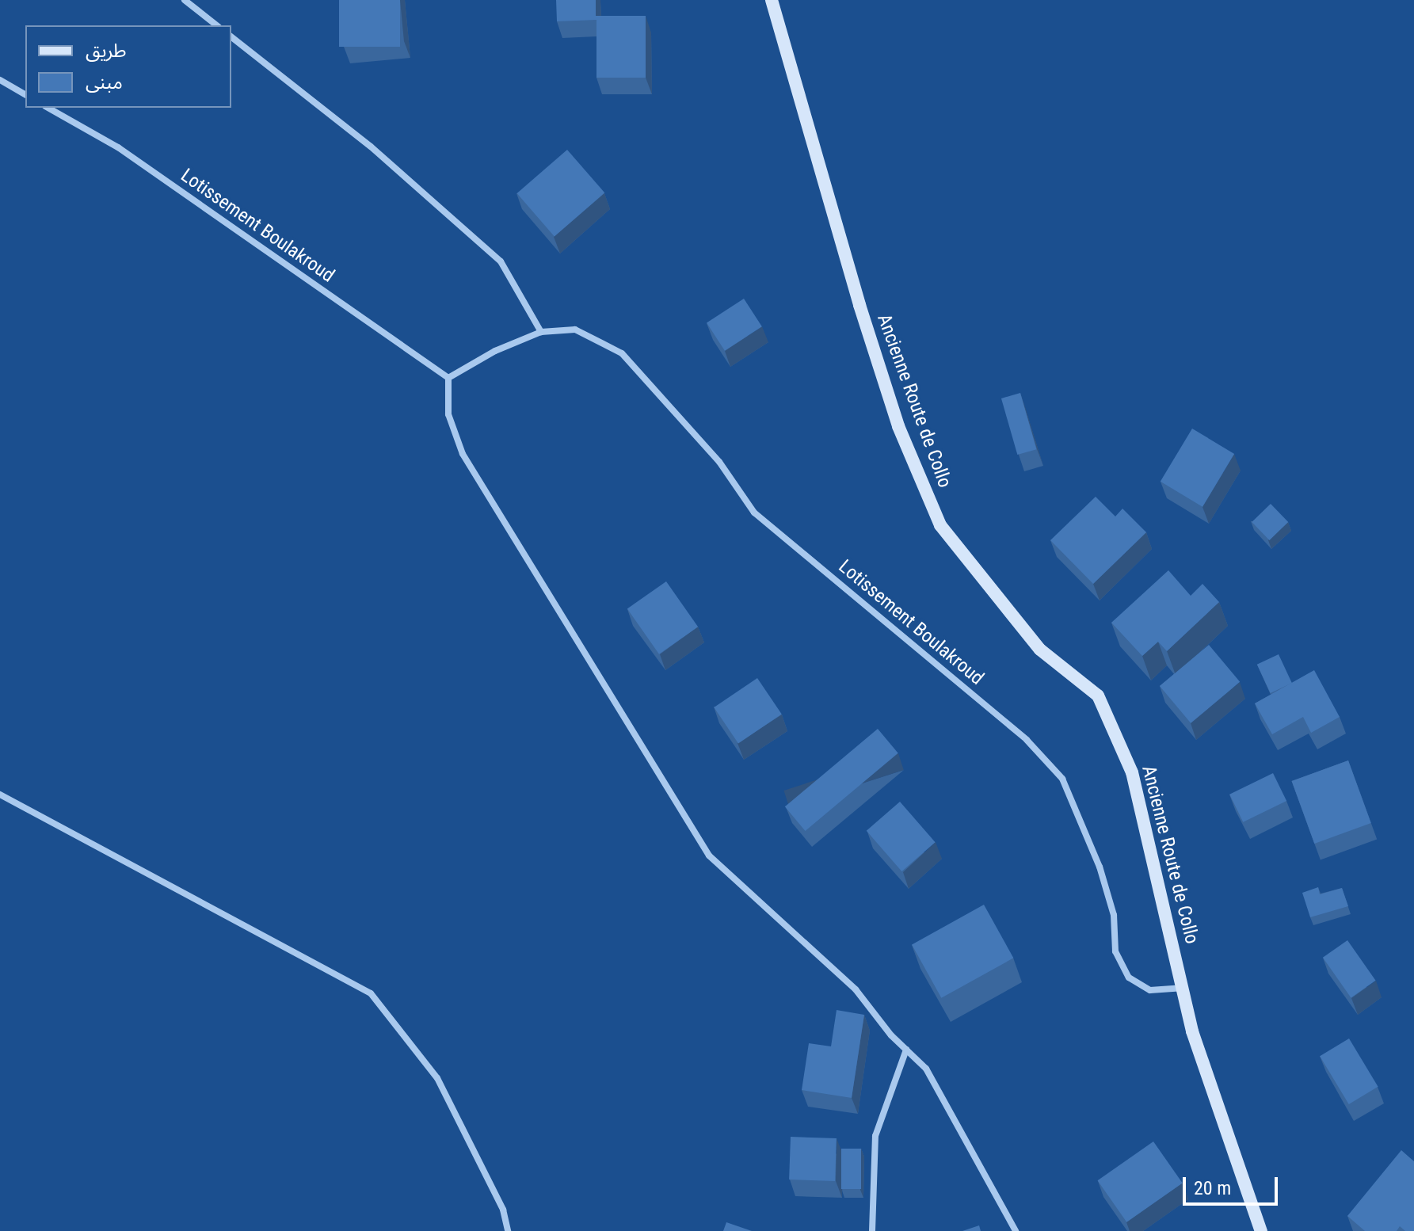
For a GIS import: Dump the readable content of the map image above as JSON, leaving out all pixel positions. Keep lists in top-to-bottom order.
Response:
{
  "streets": {
    "main road": ["Ancienne Route de Collo"],
    "street": ["Lotissement Boulakroud"]
  },
  "crossings": [
    ["Lotissement Boulakroud", "Ancienne Route de Collo"]
  ],
  "legend": ["طريق", "مبنى"],
  "scale_bar": "20 m"
}
